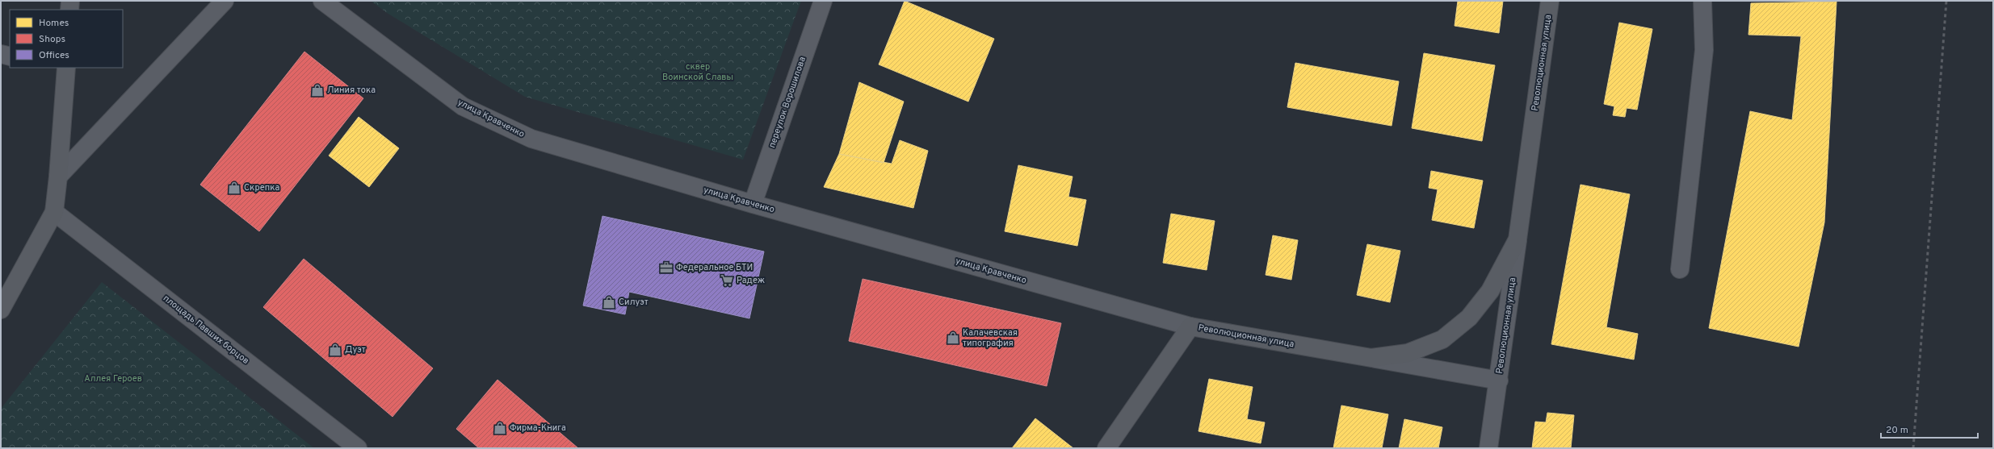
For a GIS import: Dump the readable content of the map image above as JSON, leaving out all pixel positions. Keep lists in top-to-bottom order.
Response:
{
  "streets": {
    "street": [
      "Революционная улица",
      "переулок Ворошилова",
      "улица Кравченко",
      "площадь Павших борцов"
    ]
  },
  "crossings": [
    ["Революционная улица", "улица Кравченко"],
    ["переулок Ворошилова", "улица Кравченко"]
  ],
  "parks": ["сквер Воинской Славы", "Аллея Героев"],
  "places": {
    "shop": [
      "Линия тока",
      "Скрепка",
      "Силуэт",
      "Калачевская типография",
      "Дуэт",
      "Фирма-Книга"
    ],
    "office": ["Федеральное БТИ"],
    "supermarket": ["Радеж"]
  },
  "legend": ["Homes", "Shops", "Offices"],
  "scale_bar": "20 m"
}
